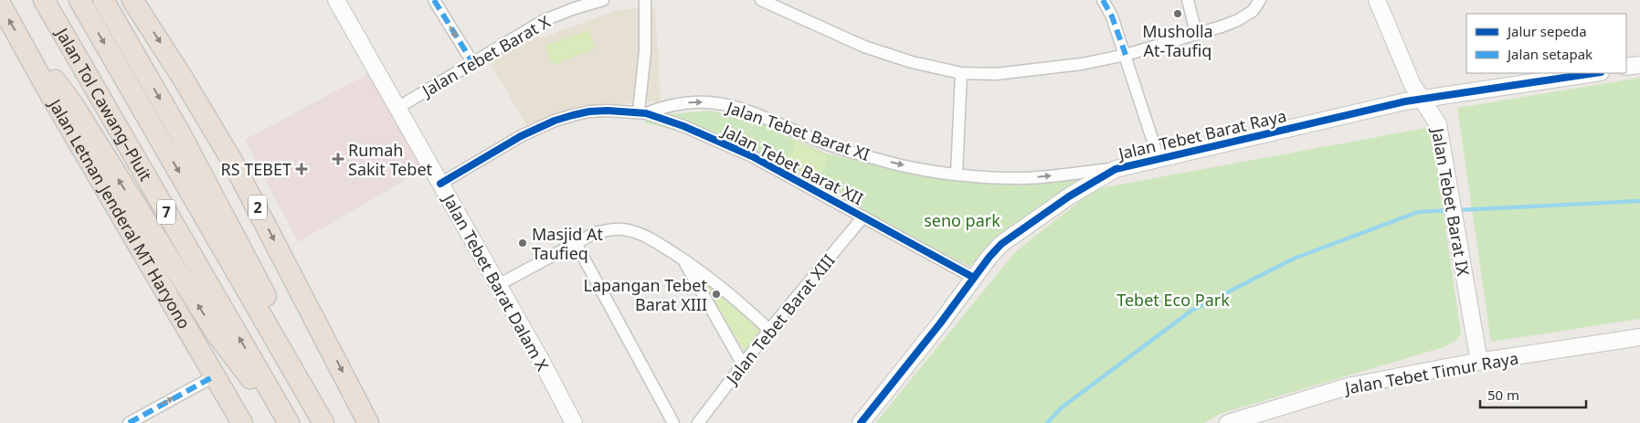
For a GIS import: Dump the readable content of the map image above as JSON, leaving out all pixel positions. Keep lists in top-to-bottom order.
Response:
{
  "streets": {
    "highway": [
      "Jalan Tol Cawang–Pluit",
      "2",
      "7",
      "Jalan Letnan Jenderal MT Haryono"
    ],
    "street": [
      "Jalan Tebet Barat X",
      "Jalan Tebet Barat XI",
      "Jalan Tebet Barat Raya",
      "Jalan Tebet Barat XII",
      "Jalan Tebet Barat IX",
      "Jalan Tebet Barat Dalam X",
      "Jalan Tebet Barat XIII",
      "Jalan Tebet Timur Raya"
    ]
  },
  "crossings": [
    ["Jalan Tebet Barat X", "Jalan Tebet Barat Dalam X"],
    ["Jalan Tebet Barat XI", "Jalan Tebet Barat Raya"],
    ["Jalan Tebet Barat XI", "Jalan Tebet Barat XII"],
    ["Jalan Tebet Barat Raya", "Jalan Tebet Barat XII"],
    ["Jalan Tebet Barat Raya", "Jalan Tebet Barat IX"],
    ["Jalan Tebet Barat XII", "Jalan Tebet Barat Dalam X"],
    ["Jalan Tebet Barat XII", "Jalan Tebet Barat XIII"],
    ["Jalan Tebet Barat IX", "Jalan Tebet Timur Raya"]
  ],
  "one_way": ["Jalan Tebet Barat XI"],
  "parks": ["seno park", "Tebet Eco Park"],
  "places": {
    "other": ["Musholla At-Taufiq", "Masjid At Taufieq", "Lapangan Tebet Barat XIII"],
    "health": ["Rumah Sakit Tebet", "RS TEBET"]
  },
  "legend": ["Jalur sepeda", "Jalan setapak"],
  "scale_bar": "50 m"
}
